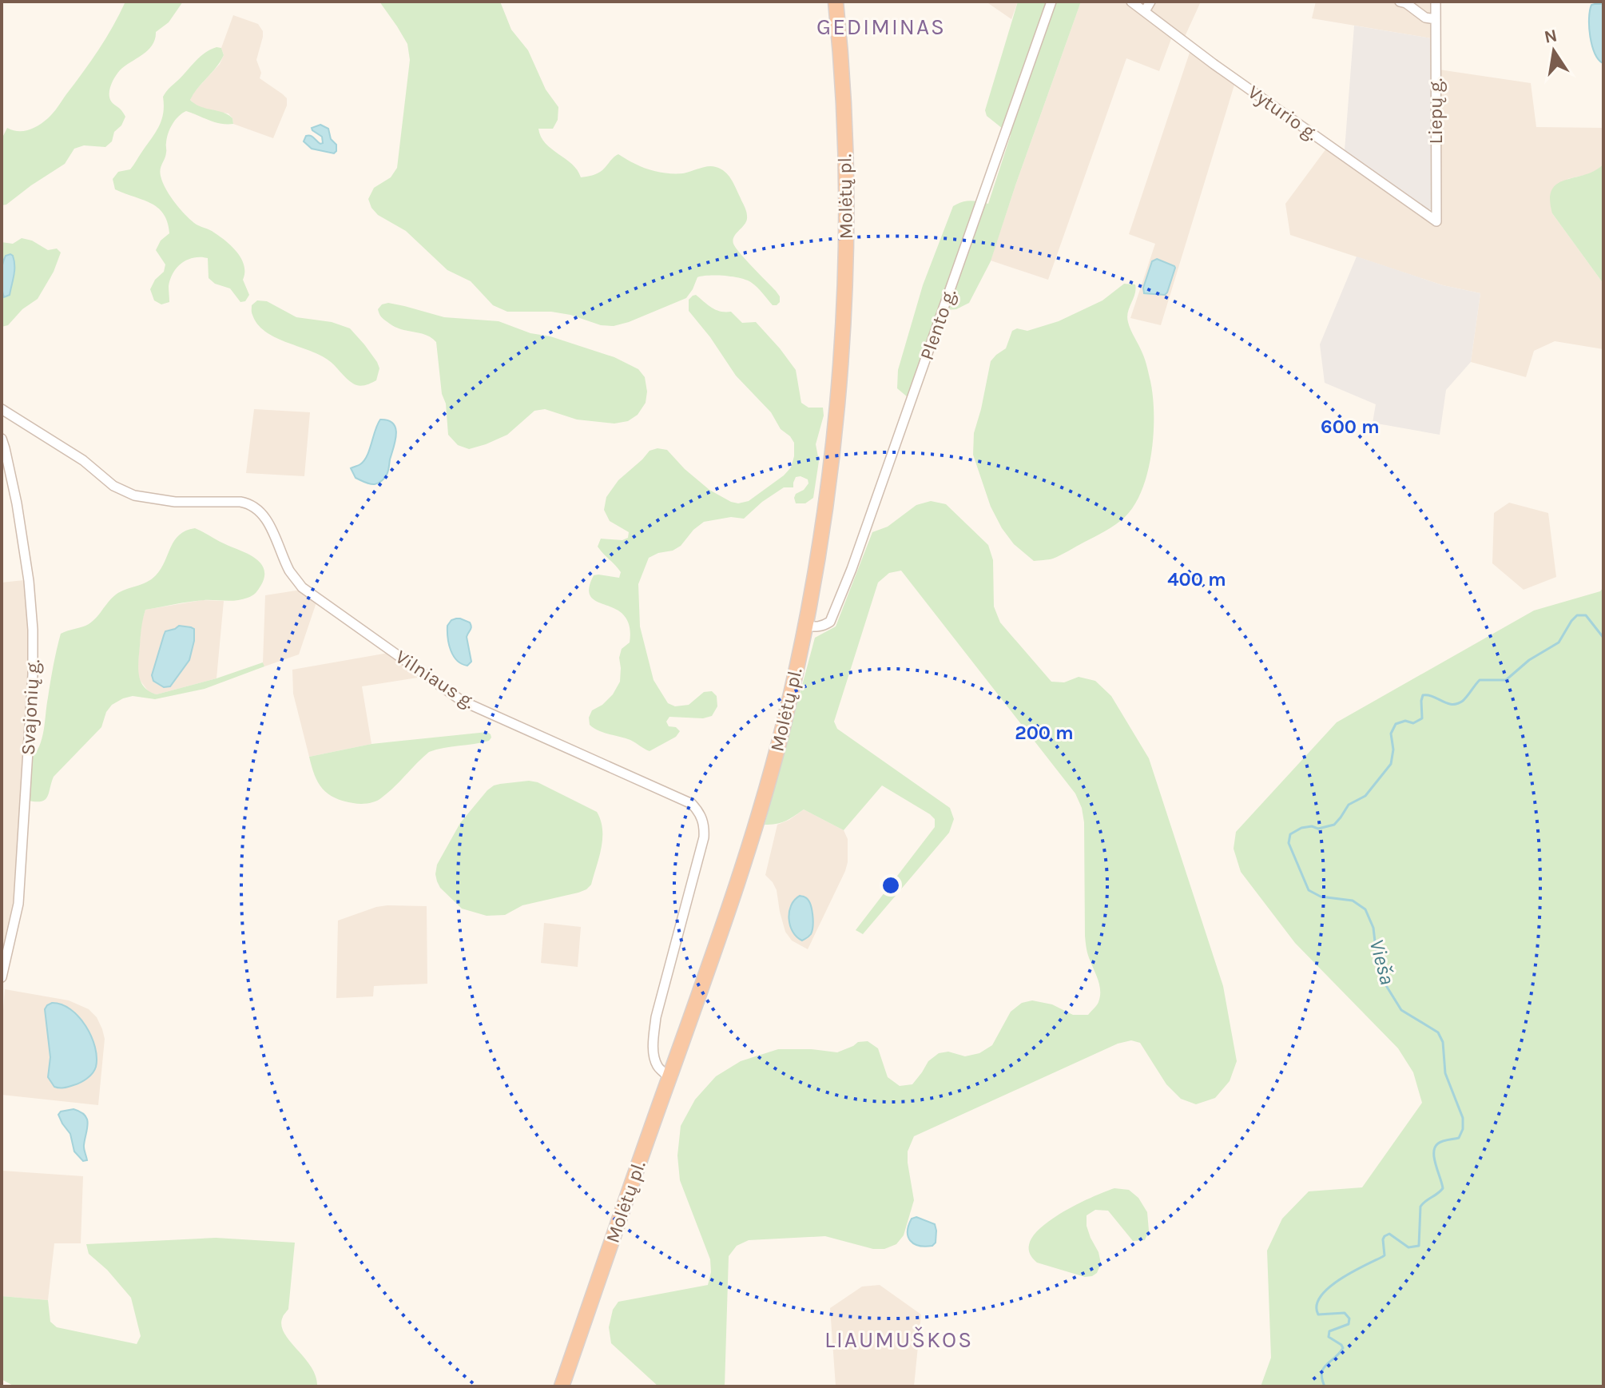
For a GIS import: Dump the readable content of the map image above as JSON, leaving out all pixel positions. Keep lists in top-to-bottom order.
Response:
{
  "streets": {
    "highway": ["Molėtų pl."],
    "street": [
      "Liepų g.",
      "Vyturio g.",
      "Plento g.",
      "Vilniaus g.",
      "Svajonių g."
    ]
  },
  "crossings": [
    ["Liepų g.", "Vyturio g."],
    ["Molėtų pl.", "Plento g."],
    ["Molėtų pl.", "Vilniaus g."]
  ],
  "districts": ["GEDIMINAS", "LIAUMUŠKOS"],
  "water": ["Vieša"],
  "north": "top",
  "rings": ["600 m", "400 m", "200 m"]
}
